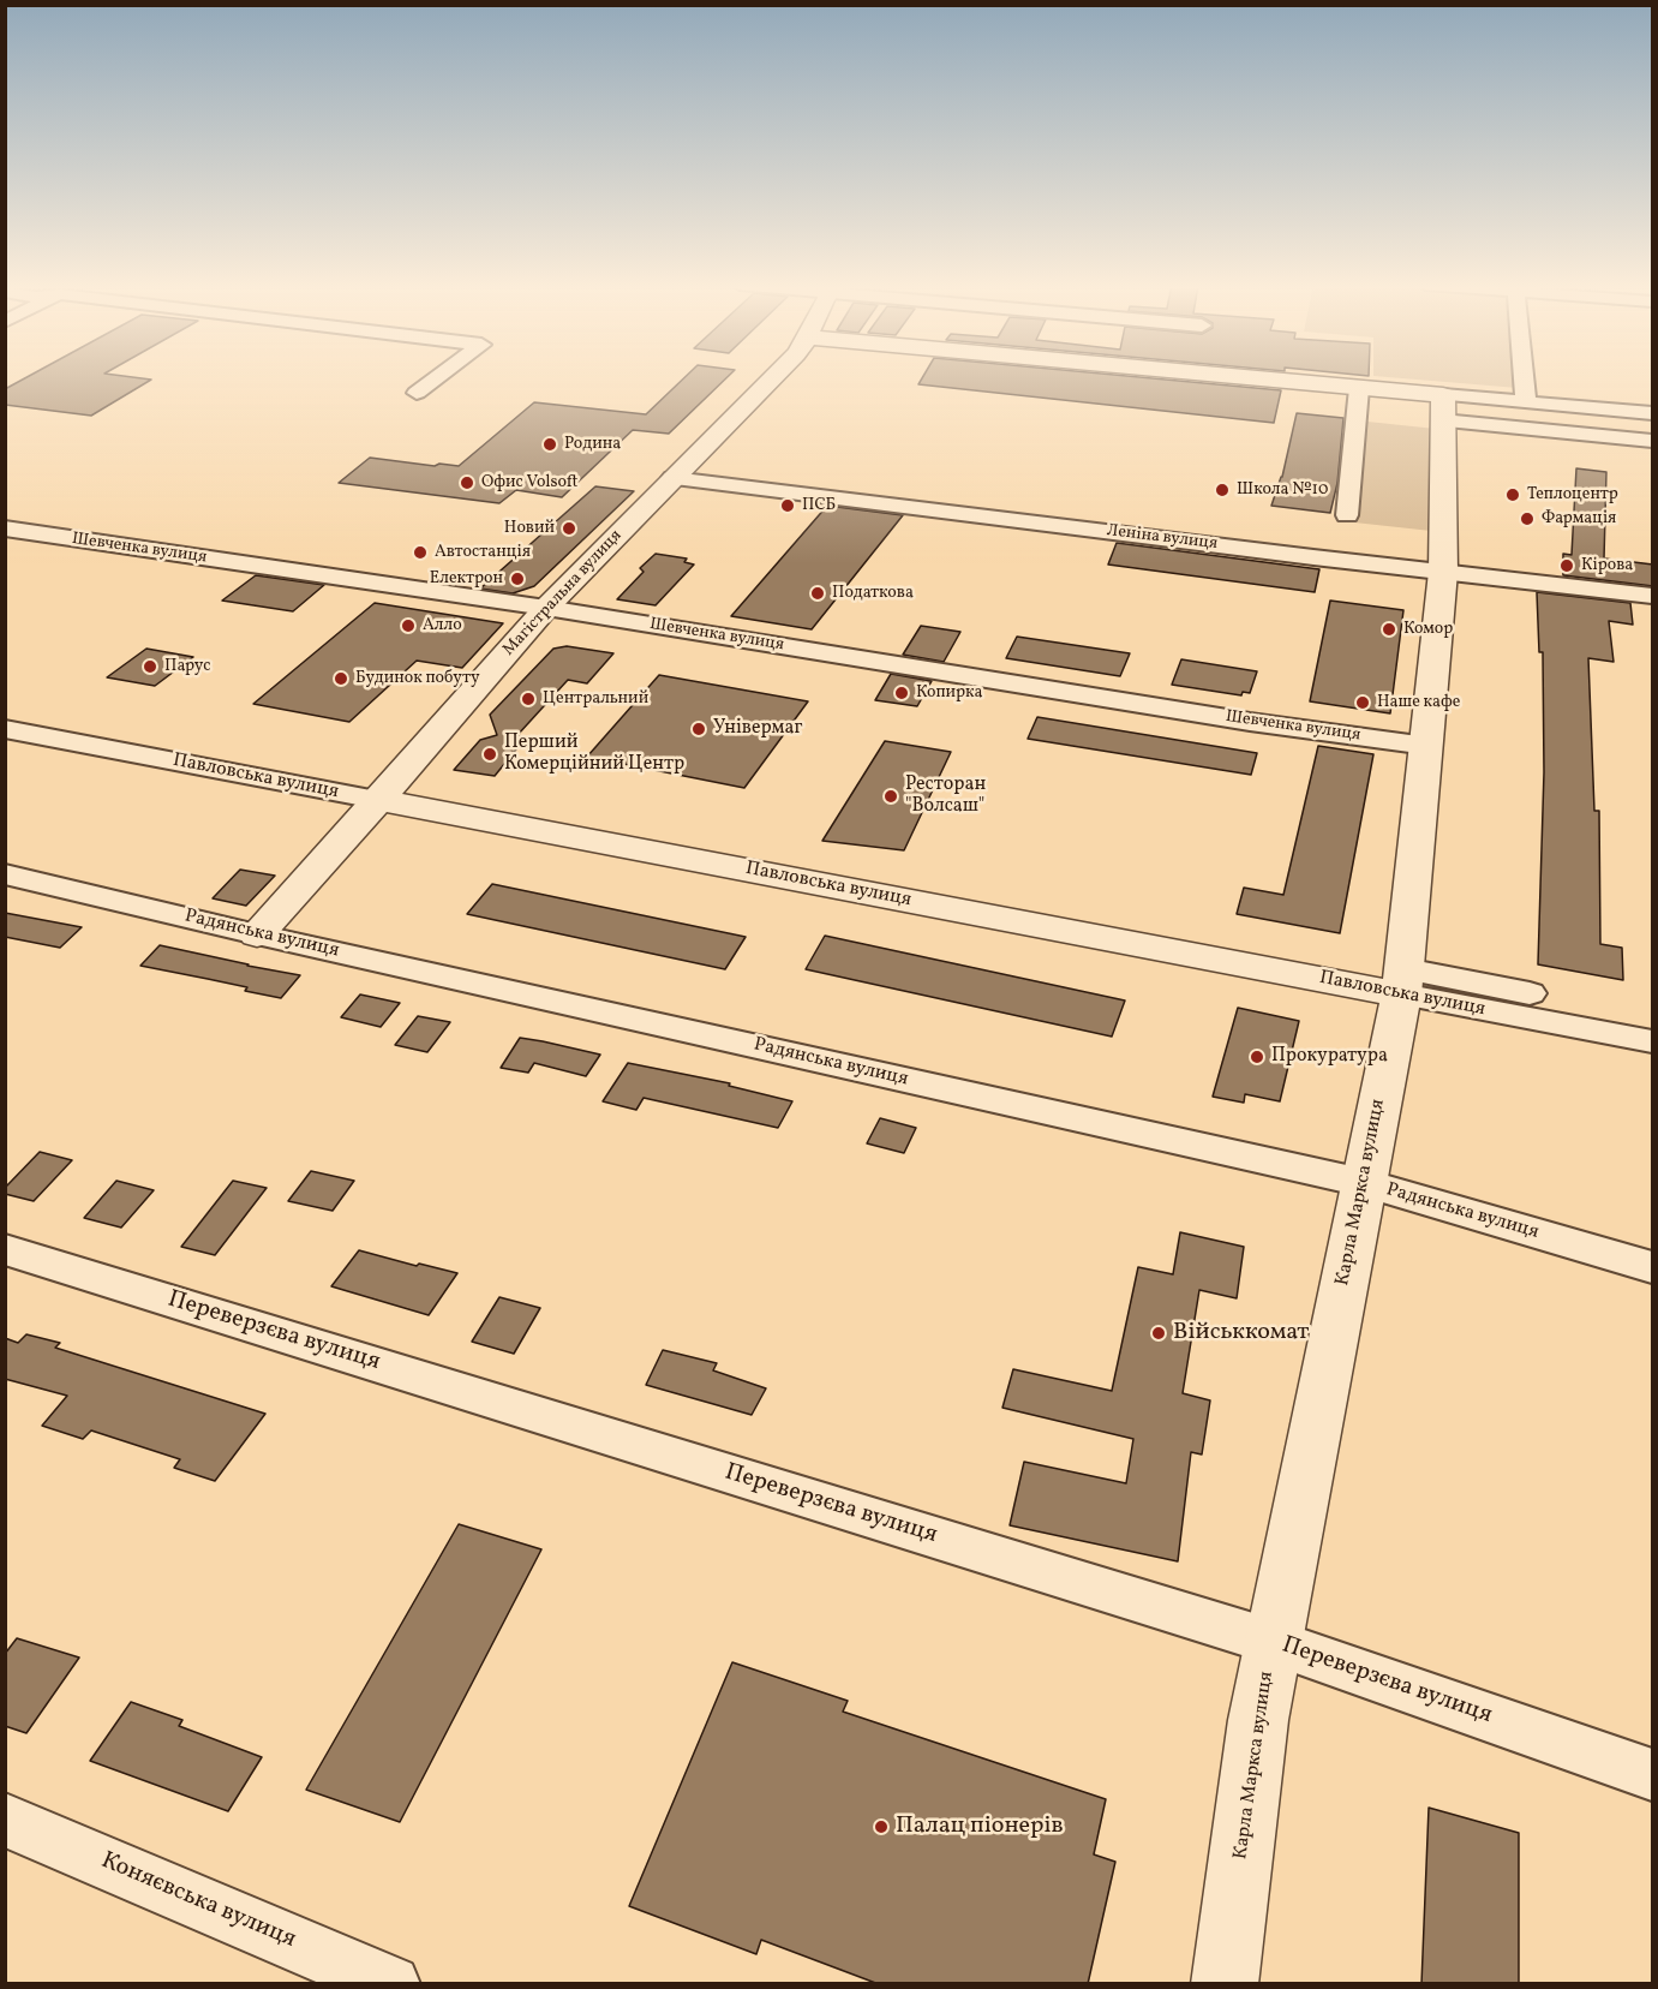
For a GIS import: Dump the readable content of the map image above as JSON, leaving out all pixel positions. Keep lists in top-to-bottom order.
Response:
{
  "streets": {
    "street": [
      "Леніна вулиця",
      "Шевченка вулиця",
      "Магістральна вулиця",
      "Павловська вулиця",
      "Радянська вулиця",
      "Карла Маркса вулиця",
      "Переверзєва вулиця",
      "Коняєвська вулиця"
    ]
  },
  "crossings": [
    ["Леніна вулиця", "Магістральна вулиця"],
    ["Леніна вулиця", "Карла Маркса вулиця"],
    ["Шевченка вулиця", "Магістральна вулиця"],
    ["Шевченка вулиця", "Карла Маркса вулиця"],
    ["Магістральна вулиця", "Павловська вулиця"],
    ["Магістральна вулиця", "Радянська вулиця"],
    ["Павловська вулиця", "Карла Маркса вулиця"],
    ["Радянська вулиця", "Карла Маркса вулиця"],
    ["Карла Маркса вулиця", "Переверзєва вулиця"]
  ],
  "places": [
    "Родина",
    "Офис Volsoft",
    "Школа №10",
    "Теплоцентр",
    "ПСБ",
    "Фармація",
    "Новий",
    "Автостанція",
    "Кірова",
    "Електрон",
    "Податкова",
    "Алло",
    "Комор",
    "Парус",
    "Будинок побуту",
    "Копирка",
    "Центральний",
    "Наше кафе",
    "Універмаг",
    "Перший Комерційний Центр",
    "Ресторан \"Волсаш\"",
    "Прокуратура",
    "Військкомат",
    "Палац піонерів"
  ]
}
